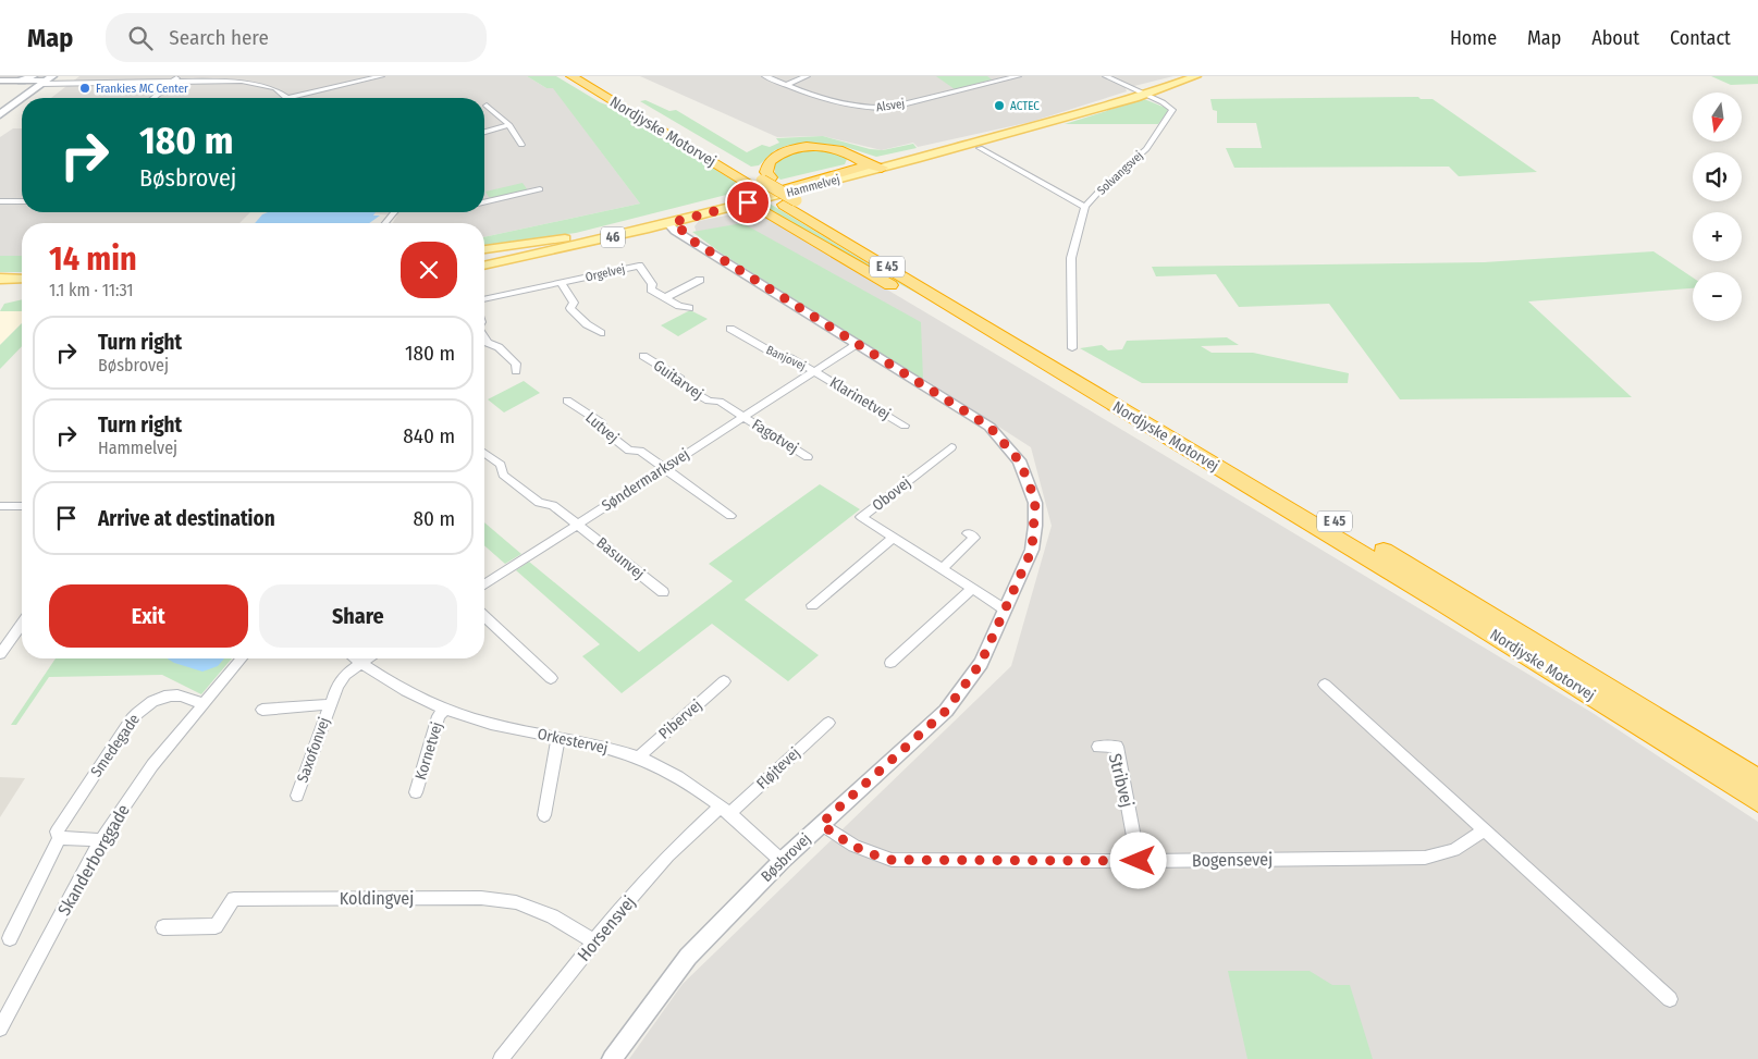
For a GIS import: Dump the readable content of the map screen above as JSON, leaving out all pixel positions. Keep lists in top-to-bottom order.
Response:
{
  "streets": {
    "highway": ["Nordjyske Motorvej", "E 45"],
    "main road": ["Hammelvej", "46"],
    "street": [
      "Alsvej",
      "Solvangsvej",
      "Orgelvej",
      "Banjovej",
      "Guitarvej",
      "Klarinetvej",
      "Lutvej",
      "Fagotvej",
      "Søndermarksvej",
      "Obovej",
      "Basunvej",
      "Pibervej",
      "Orkestervej",
      "Smedegade",
      "Saxofonvej",
      "Kornetvej",
      "Fløjtevej",
      "Stribvej",
      "Bøsbrovej",
      "Skanderborggade",
      "Bogensevej",
      "Koldingvej",
      "Horsensvej"
    ]
  },
  "crossings": [
    ["Nordjyske Motorvej", "Hammelvej"],
    ["Solvangsvej", "Hammelvej"],
    ["Hammelvej", "Bøsbrovej"],
    ["Banjovej", "Klarinetvej"],
    ["Banjovej", "Søndermarksvej"],
    ["Guitarvej", "Fagotvej"],
    ["Guitarvej", "Søndermarksvej"],
    ["Klarinetvej", "Søndermarksvej"],
    ["Lutvej", "Søndermarksvej"],
    ["Fagotvej", "Søndermarksvej"],
    ["Søndermarksvej", "Basunvej"],
    ["Søndermarksvej", "Bøsbrovej"],
    ["Obovej", "Bøsbrovej"],
    ["Pibervej", "Orkestervej"],
    ["Orkestervej", "Saxofonvej"],
    ["Orkestervej", "Kornetvej"],
    ["Orkestervej", "Fløjtevej"],
    ["Orkestervej", "Bøsbrovej"],
    ["Orkestervej", "Horsensvej"],
    ["Smedegade", "Skanderborggade"],
    ["Fløjtevej", "Horsensvej"],
    ["Stribvej", "Bogensevej"],
    ["Bøsbrovej", "Bogensevej"],
    ["Koldingvej", "Horsensvej"]
  ],
  "places": ["Frankies MC Center", "ACTEC"],
  "north": "bottom",
  "page": {
    "header": "Map",
    "search": "Search here",
    "nav": [
      "Home",
      "Map",
      "About",
      "Contact"
    ],
    "map_buttons": ["+", "−"],
    "turn": ["180 m", "Bøsbrovej"],
    "heading": ["14 min", "1.1 km · 11:31"],
    "list": [
      {
        "name": "Turn right",
        "note": "Bøsbrovej",
        "value": "180 m"
      },
      {
        "name": "Turn right",
        "note": "Hammelvej",
        "value": "840 m"
      },
      {
        "name": "Arrive at destination",
        "value": "80 m"
      }
    ],
    "buttons": ["Exit", "Share"]
  }
}
